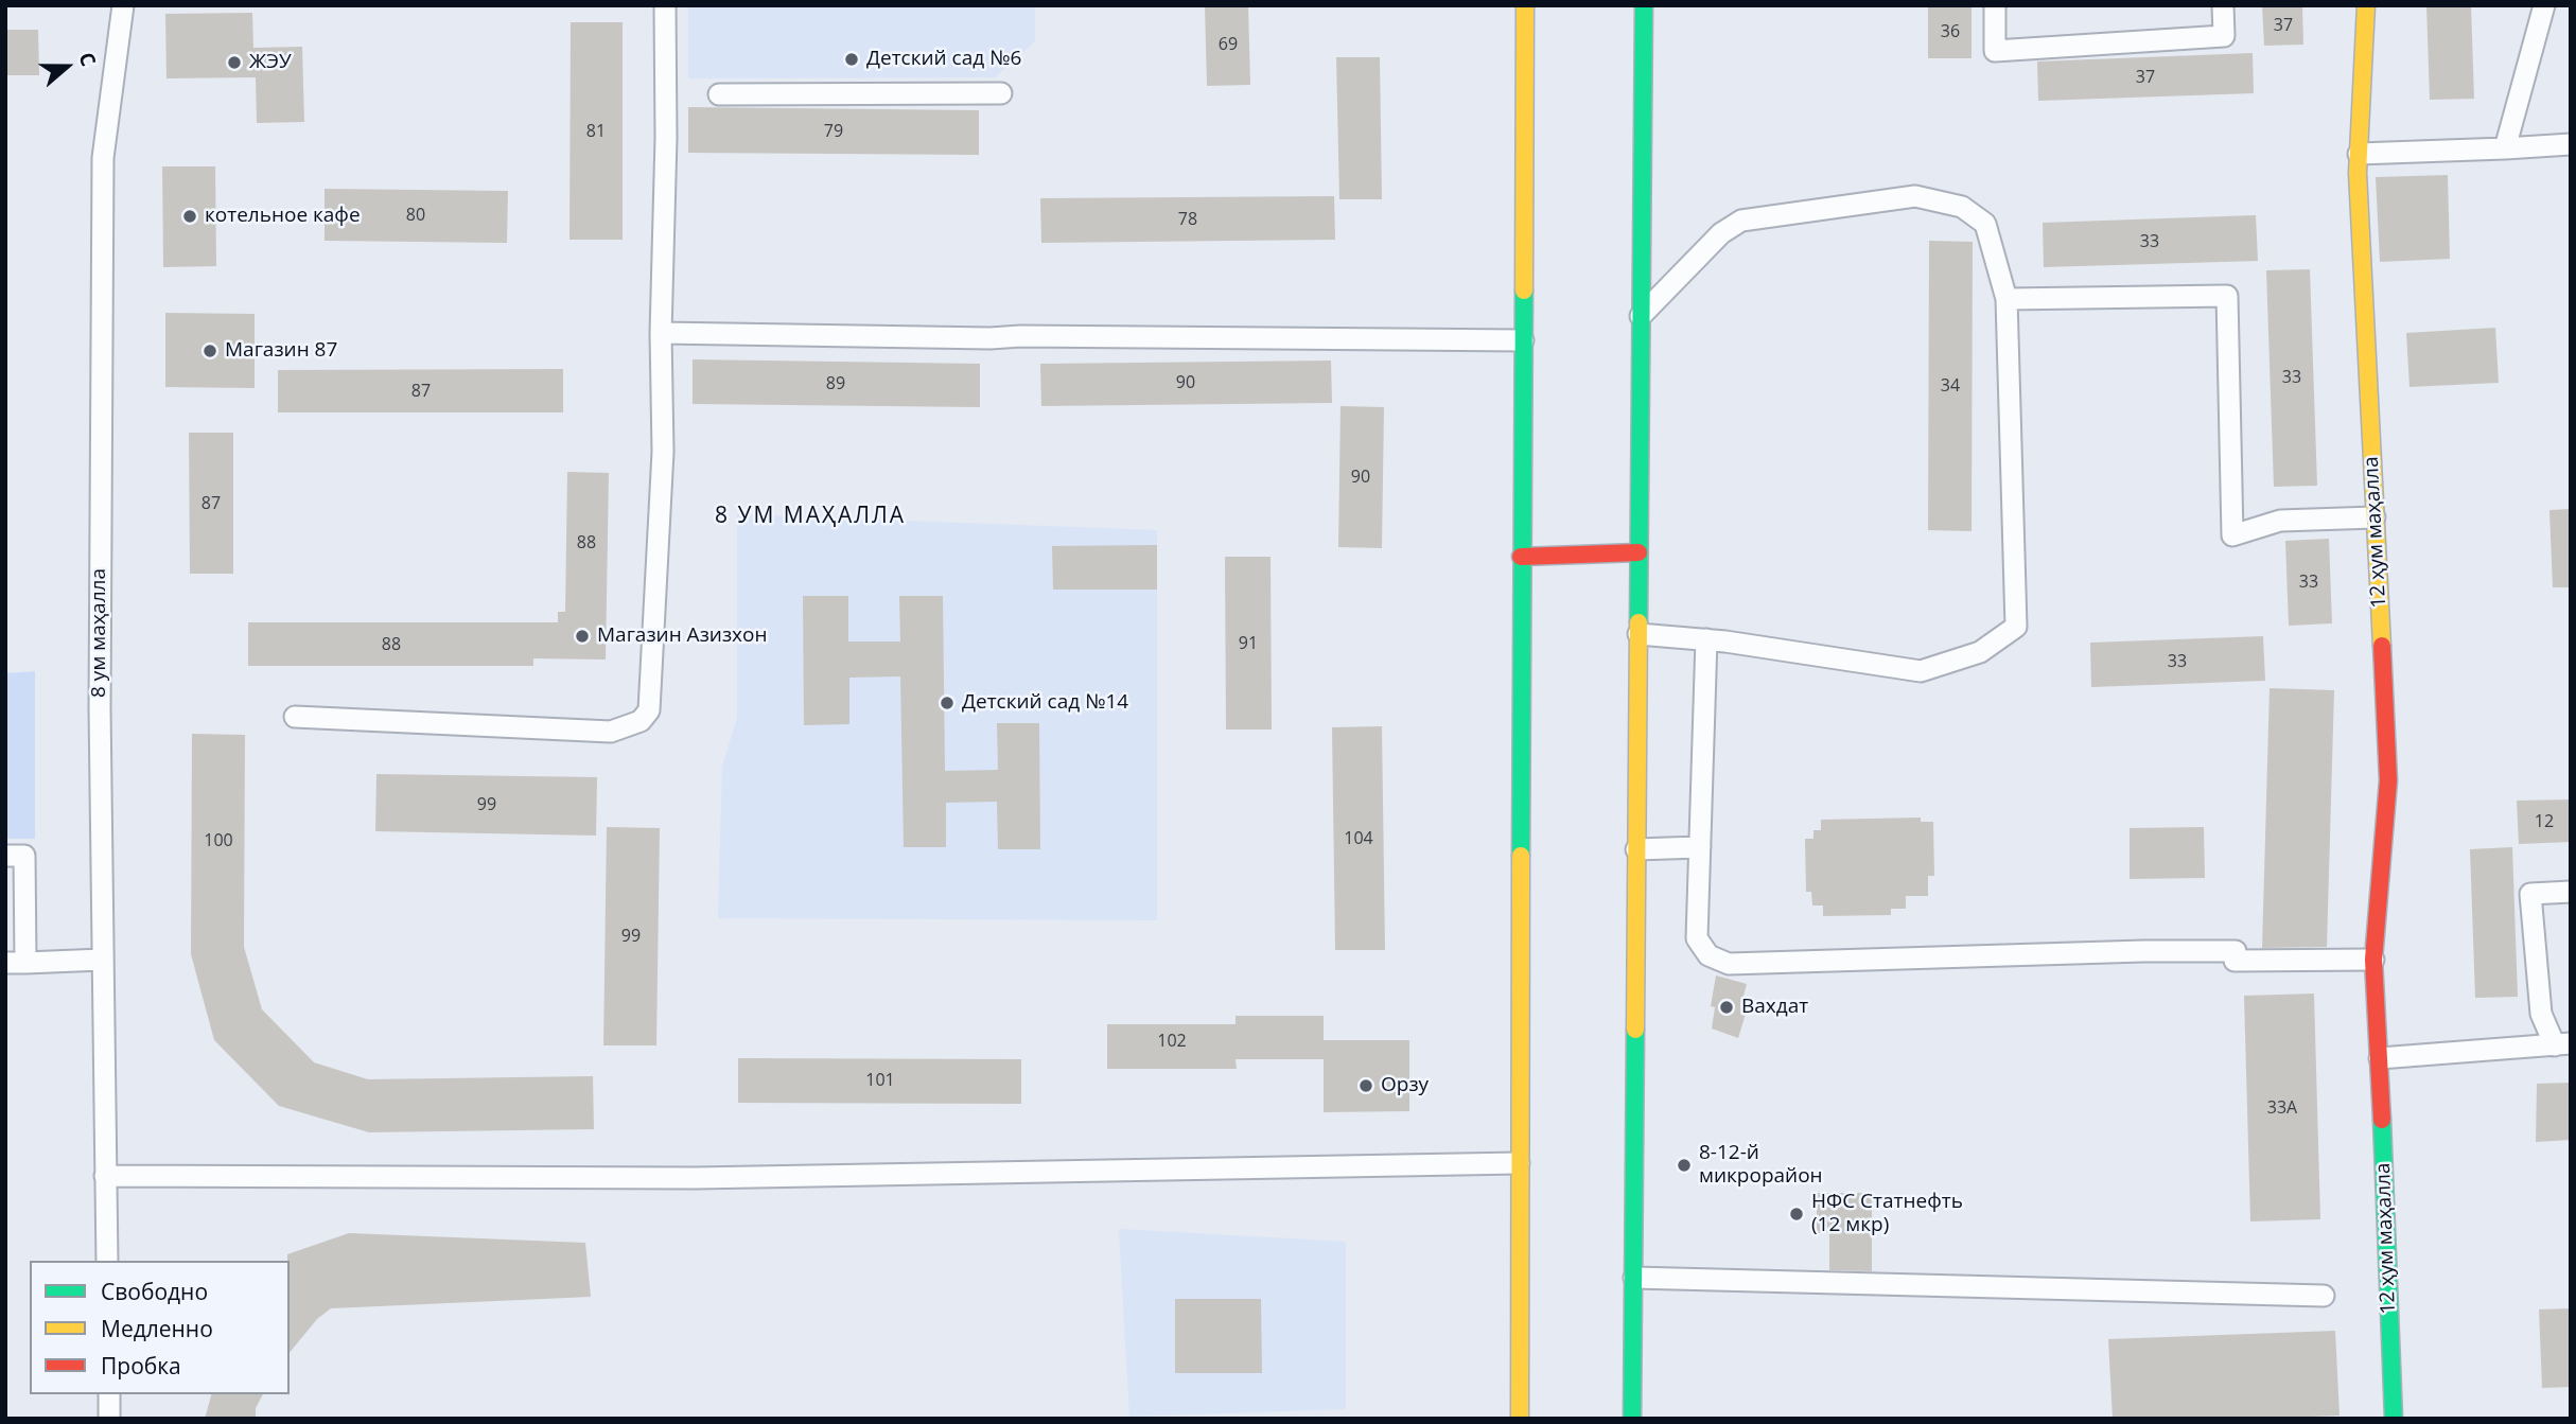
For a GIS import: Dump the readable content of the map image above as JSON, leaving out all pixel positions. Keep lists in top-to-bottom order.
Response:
{
  "streets": {
    "street": ["12 ҳум маҳалла", "8 ум маҳалла"]
  },
  "districts": ["8 УМ МАҲАЛЛА"],
  "places": [
    "Детский сад №6",
    "ЖЭУ",
    "котельное кафе",
    "Магазин 87",
    "Магазин Азизхон",
    "Детский сад №14",
    "Вахдат",
    "Орзу",
    "8-12-й микрорайон",
    "НФС Статнефть (12 мкр)"
  ],
  "house_numbers": [
    "37",
    "36",
    "69",
    "37",
    "81",
    "79",
    "80",
    "78",
    "33",
    "33",
    "90",
    "89",
    "34",
    "87",
    "90",
    "87",
    "88",
    "33",
    "91",
    "88",
    "33",
    "99",
    "12",
    "104",
    "100",
    "99",
    "102",
    "101",
    "33А"
  ],
  "legend": ["Свободно", "Медленно", "Пробка"],
  "north": "right"
}
